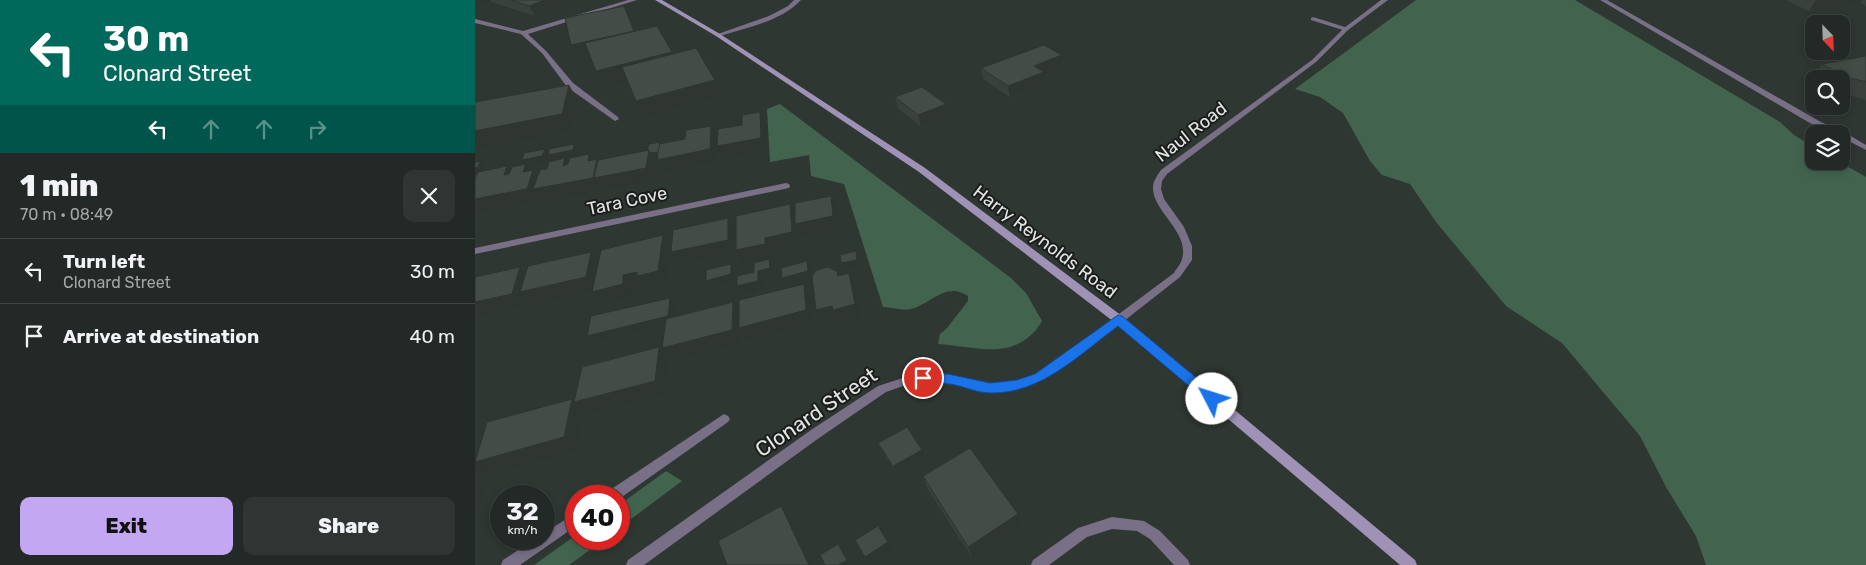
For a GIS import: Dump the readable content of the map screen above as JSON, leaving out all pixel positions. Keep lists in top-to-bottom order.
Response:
{
  "streets": {
    "street": [
      "Naul Road",
      "Tara Cove",
      "Harry Reynolds Road",
      "Clonard Street"
    ]
  },
  "crossings": [
    ["Naul Road", "Harry Reynolds Road"],
    ["Naul Road", "Clonard Street"],
    ["Harry Reynolds Road", "Clonard Street"]
  ],
  "north": "bottom right",
  "page": {
    "turn": ["30 m", "Clonard Street"],
    "heading": ["1 min", "70 m · 08:49"],
    "list": [
      {
        "name": "Turn left",
        "note": "Clonard Street",
        "value": "30 m"
      },
      {
        "name": "Arrive at destination",
        "value": "40 m"
      }
    ],
    "speed": "32 km/h",
    "limit": "40",
    "buttons": ["Exit", "Share"]
  }
}
